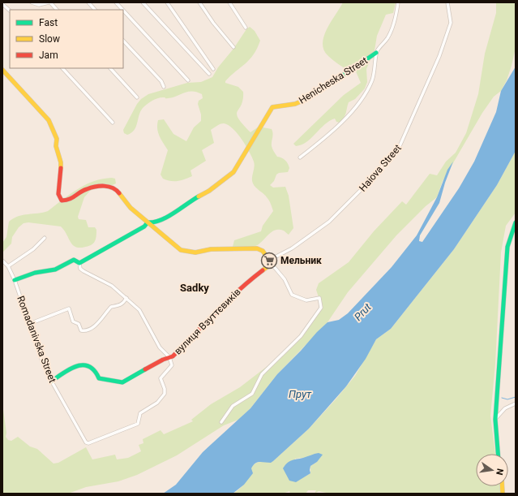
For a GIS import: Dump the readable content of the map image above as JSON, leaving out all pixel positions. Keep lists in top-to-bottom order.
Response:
{
  "streets": {
    "street": [
      "Henicheska Street",
      "Haiova Street",
      "вулиця Взуттєвиків",
      "Romadanivska Street"
    ]
  },
  "crossings": [
    ["Haiova Street", "вулиця Взуттєвиків"],
    ["вулиця Взуттєвиків", "Romadanivska Street"]
  ],
  "districts": ["Sadky"],
  "water": ["Prut", "Прут"],
  "places": {
    "supermarket": ["Мельник"]
  },
  "legend": ["Fast", "Slow", "Jam"],
  "north": "right"
}
